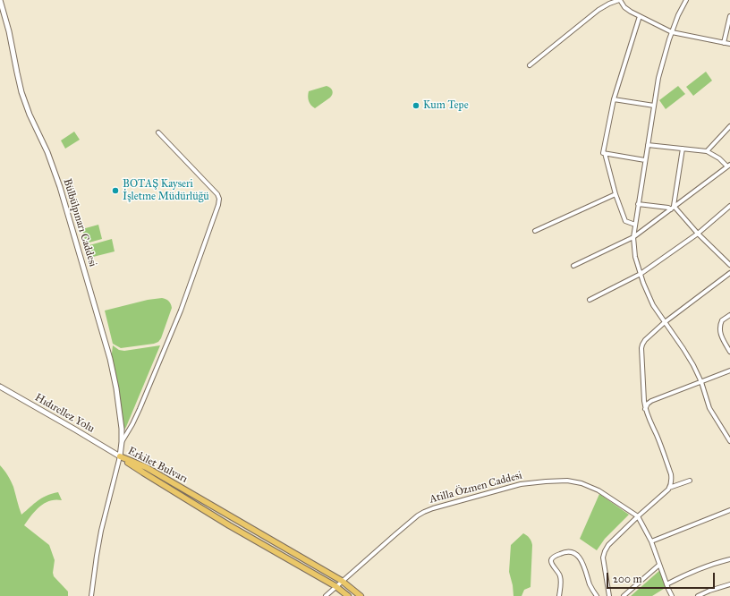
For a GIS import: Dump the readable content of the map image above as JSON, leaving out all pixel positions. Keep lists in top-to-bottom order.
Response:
{
  "streets": {
    "main road": ["Erkilet Bulvarı"],
    "street": ["Bülbülpınarı Caddesi", "Hıdırellez Yolu", "Atilla Özmen Caddesi"]
  },
  "crossings": [
    ["Bülbülpınarı Caddesi", "Hıdırellez Yolu"],
    ["Bülbülpınarı Caddesi", "Erkilet Bulvarı"],
    ["Hıdırellez Yolu", "Erkilet Bulvarı"],
    ["Erkilet Bulvarı", "Atilla Özmen Caddesi"]
  ],
  "places": ["Kum Tepe", "BOTAŞ Kayseri İşletme Müdürlüğü"],
  "scale_bar": "200 m"
}
